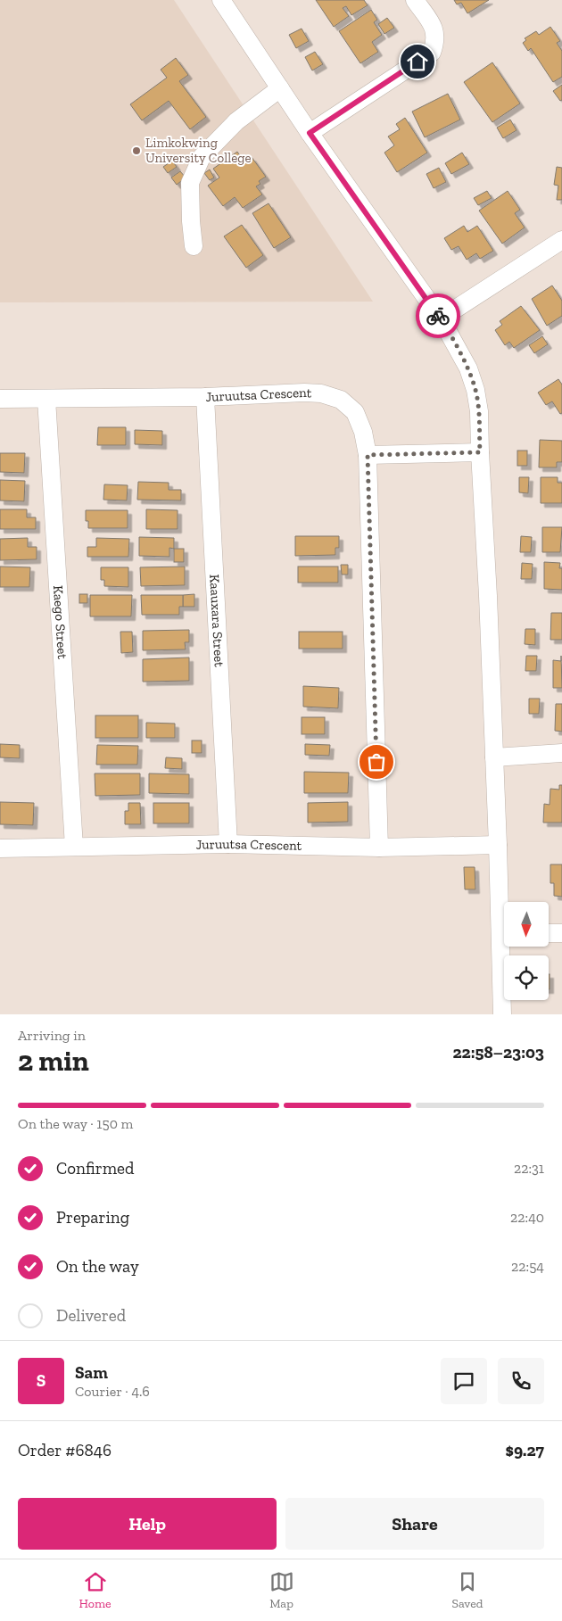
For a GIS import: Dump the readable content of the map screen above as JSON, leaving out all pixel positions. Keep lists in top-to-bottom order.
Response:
{
  "streets": {
    "street": ["Juruutsa Crescent", "Kaauxara Street", "Kaego Street"]
  },
  "crossings": [
    ["Juruutsa Crescent", "Kaauxara Street"],
    ["Juruutsa Crescent", "Kaego Street"]
  ],
  "places": ["Limkokwing University College"],
  "north": "bottom",
  "page": {
    "heading": ["2 min", "Arriving in", "22:58–23:03"],
    "panel": [
      "Sam",
      "Courier · 4.6",
      "Order #6846",
      "$9.27"
    ],
    "bar": "On the way · 150 m",
    "list": [
      ["Confirmed", "22:31"],
      ["Preparing", "22:40"],
      ["On the way", "22:54"],
      "Delivered"
    ],
    "round": "S",
    "buttons": ["Help", "Share"],
    "tabs": ["Home", "Map", "Saved"]
  }
}
